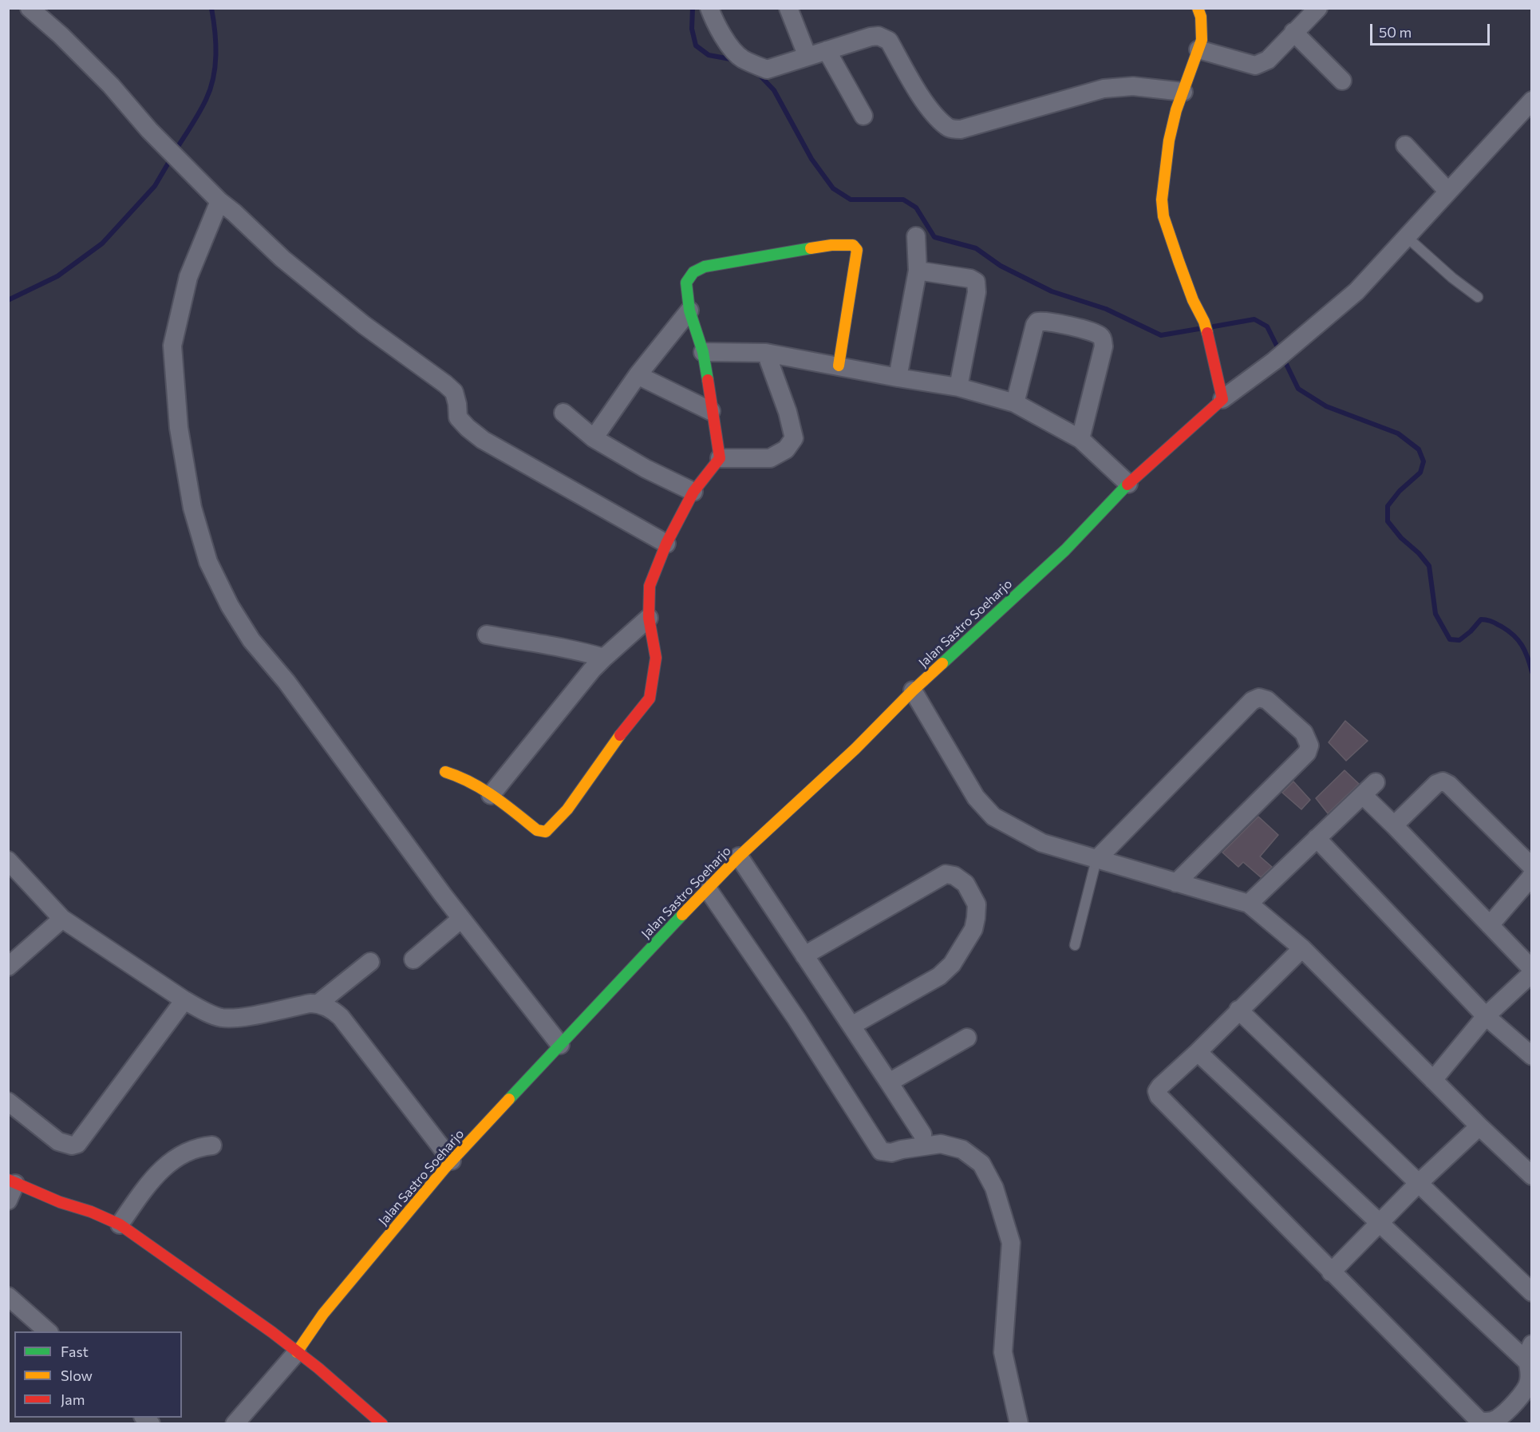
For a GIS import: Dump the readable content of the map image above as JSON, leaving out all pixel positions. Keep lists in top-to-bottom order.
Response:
{
  "streets": {
    "street": ["Jalan Sastro Soeharjo"]
  },
  "legend": ["Fast", "Slow", "Jam"],
  "scale_bar": "50 m"
}
